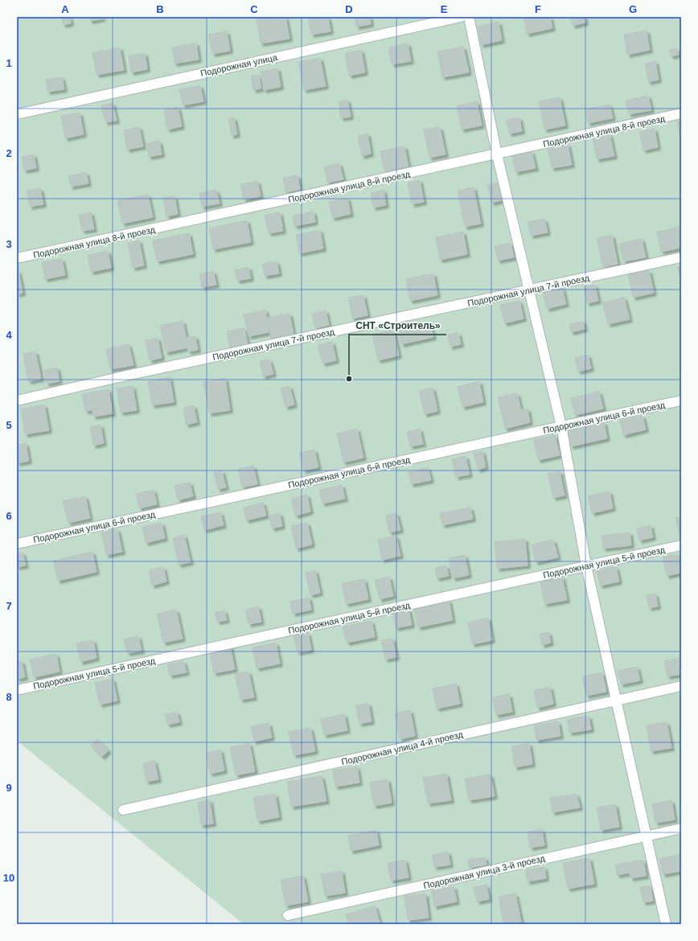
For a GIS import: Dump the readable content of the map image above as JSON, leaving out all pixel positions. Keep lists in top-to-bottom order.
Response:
{
  "streets": {
    "street": [
      "Подорожная улица",
      "Подорожная улица 8-й проезд",
      "Подорожная улица 7-й проезд",
      "Подорожная улица 6-й проезд",
      "Подорожная улица 5-й проезд",
      "Подорожная улица 4-й проезд",
      "Подорожная улица 3-й проезд"
    ]
  },
  "places": ["СНТ «Строитель»"],
  "grid": {
    "columns": [
      "A",
      "B",
      "C",
      "D",
      "E",
      "F",
      "G"
    ],
    "rows": [
      "1",
      "2",
      "3",
      "4",
      "5",
      "6",
      "7",
      "8",
      "9",
      "10"
    ]
  }
}
